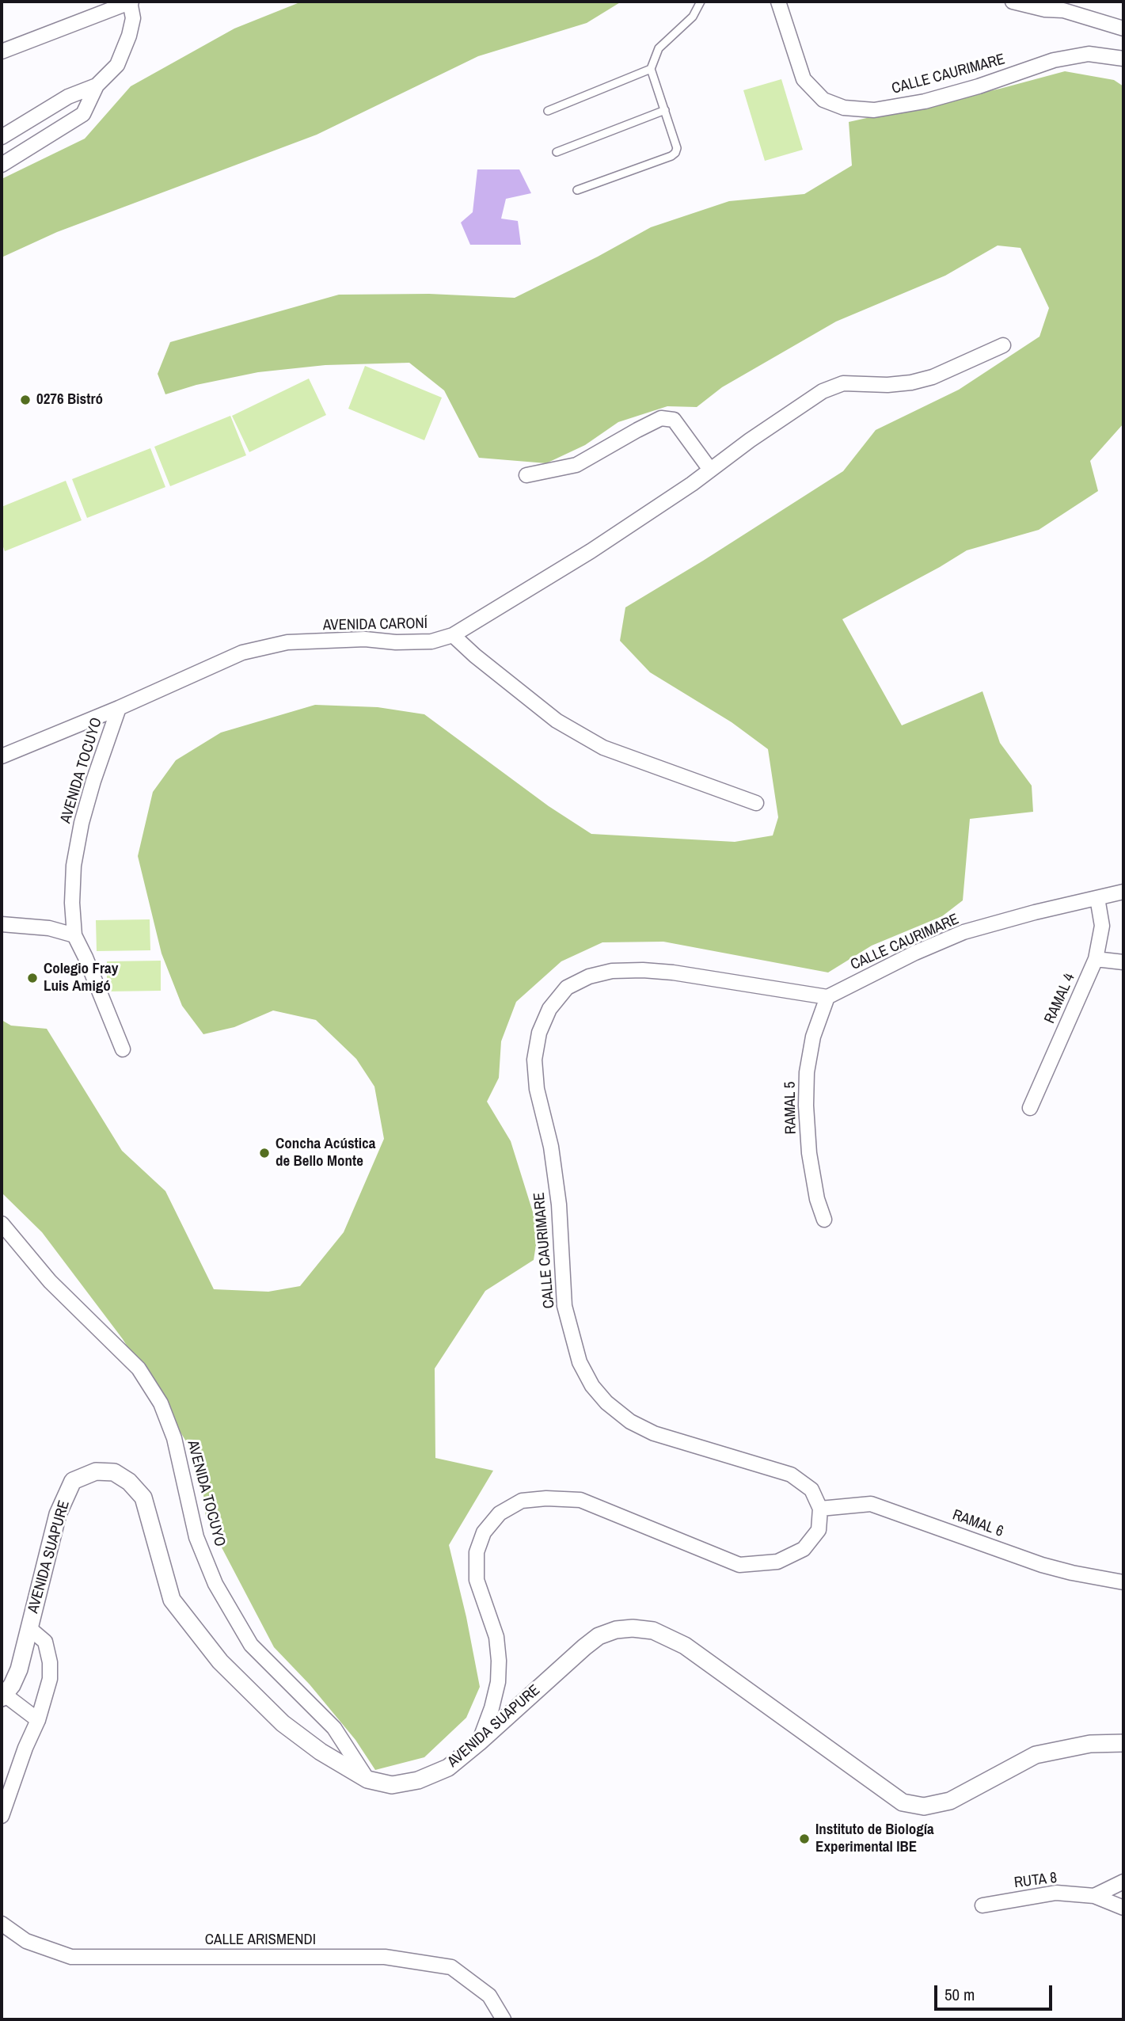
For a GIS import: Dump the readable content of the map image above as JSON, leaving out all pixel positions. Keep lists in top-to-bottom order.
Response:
{
  "streets": {
    "street": [
      "CALLE CAURIMARE",
      "AVENIDA CARONÍ",
      "AVENIDA TOCUYO",
      "RAMAL 4",
      "RAMAL 5",
      "RAMAL 6",
      "AVENIDA SUAPURE",
      "RUTA 8",
      "CALLE ARISMENDI"
    ]
  },
  "crossings": [
    ["CALLE CAURIMARE", "RAMAL 4"],
    ["CALLE CAURIMARE", "RAMAL 5"],
    ["CALLE CAURIMARE", "RAMAL 6"],
    ["AVENIDA CARONÍ", "AVENIDA TOCUYO"],
    ["AVENIDA TOCUYO", "AVENIDA SUAPURE"]
  ],
  "places": [
    "0276 Bistró",
    "Colegio Fray Luis Amigó",
    "Concha Acústica de Bello Monte",
    "Instituto de Biología Experimental IBE"
  ],
  "scale_bar": "50 m"
}
